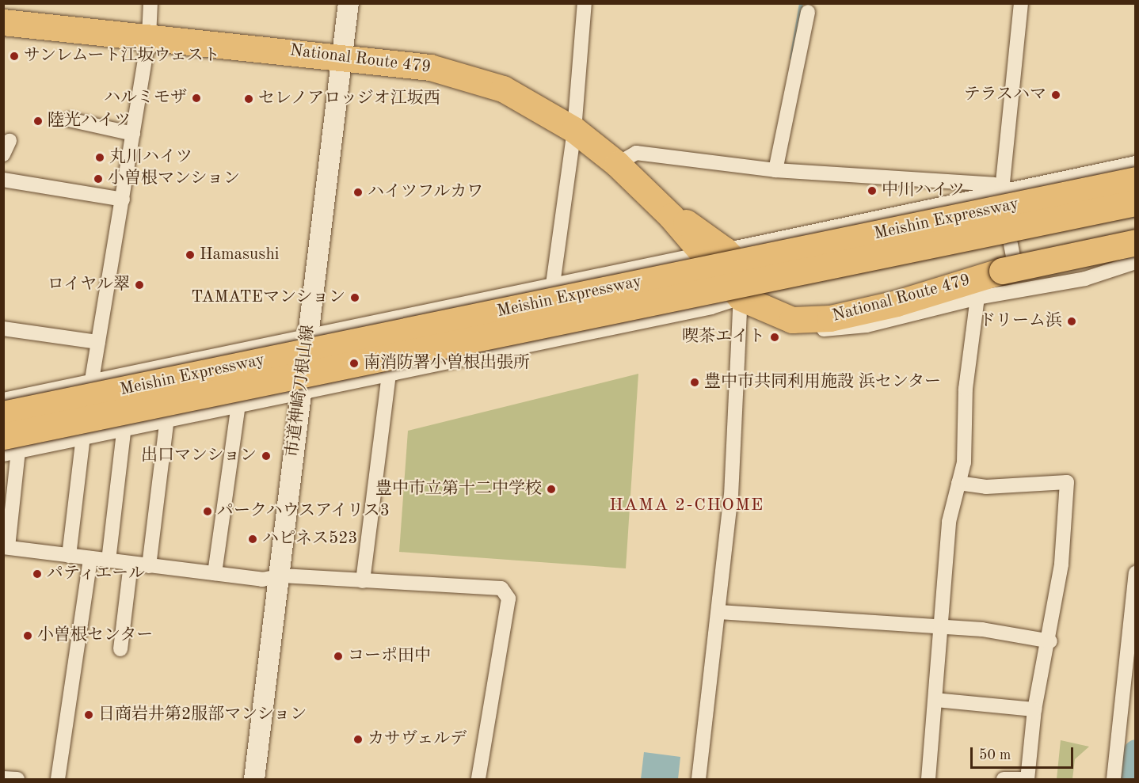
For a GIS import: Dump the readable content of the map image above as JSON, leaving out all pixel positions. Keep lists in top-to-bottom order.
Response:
{
  "streets": {
    "highway": ["National Route 479", "Meishin Expressway"],
    "street": ["市道神崎刀根山線"]
  },
  "crossings": [
    ["National Route 479", "市道神崎刀根山線"]
  ],
  "districts": ["HAMA 2-CHOME"],
  "places": [
    "サンレムート江坂ウェスト",
    "テラスハマ",
    "ハルミモザ",
    "セレノアロッジオ江坂西",
    "陸光ハイツ",
    "丸川ハイツ",
    "小曽根マンション",
    "中川ハイツ",
    "ハイツフルカワ",
    "Hamasushi",
    "ロイヤル翠",
    "TAMATEマンション",
    "ドリーム浜",
    "喫茶エイト",
    "南消防署小曽根出張所",
    "豊中市共同利用施設 浜センター",
    "出口マンション",
    "豊中市立第十二中学校",
    "パークハウスアイリス3",
    "ハピネス523",
    "パティエール",
    "小曽根センター",
    "コーポ田中",
    "日商岩井第2服部マンション",
    "カサヴェルデ"
  ],
  "scale_bar": "50 m"
}
